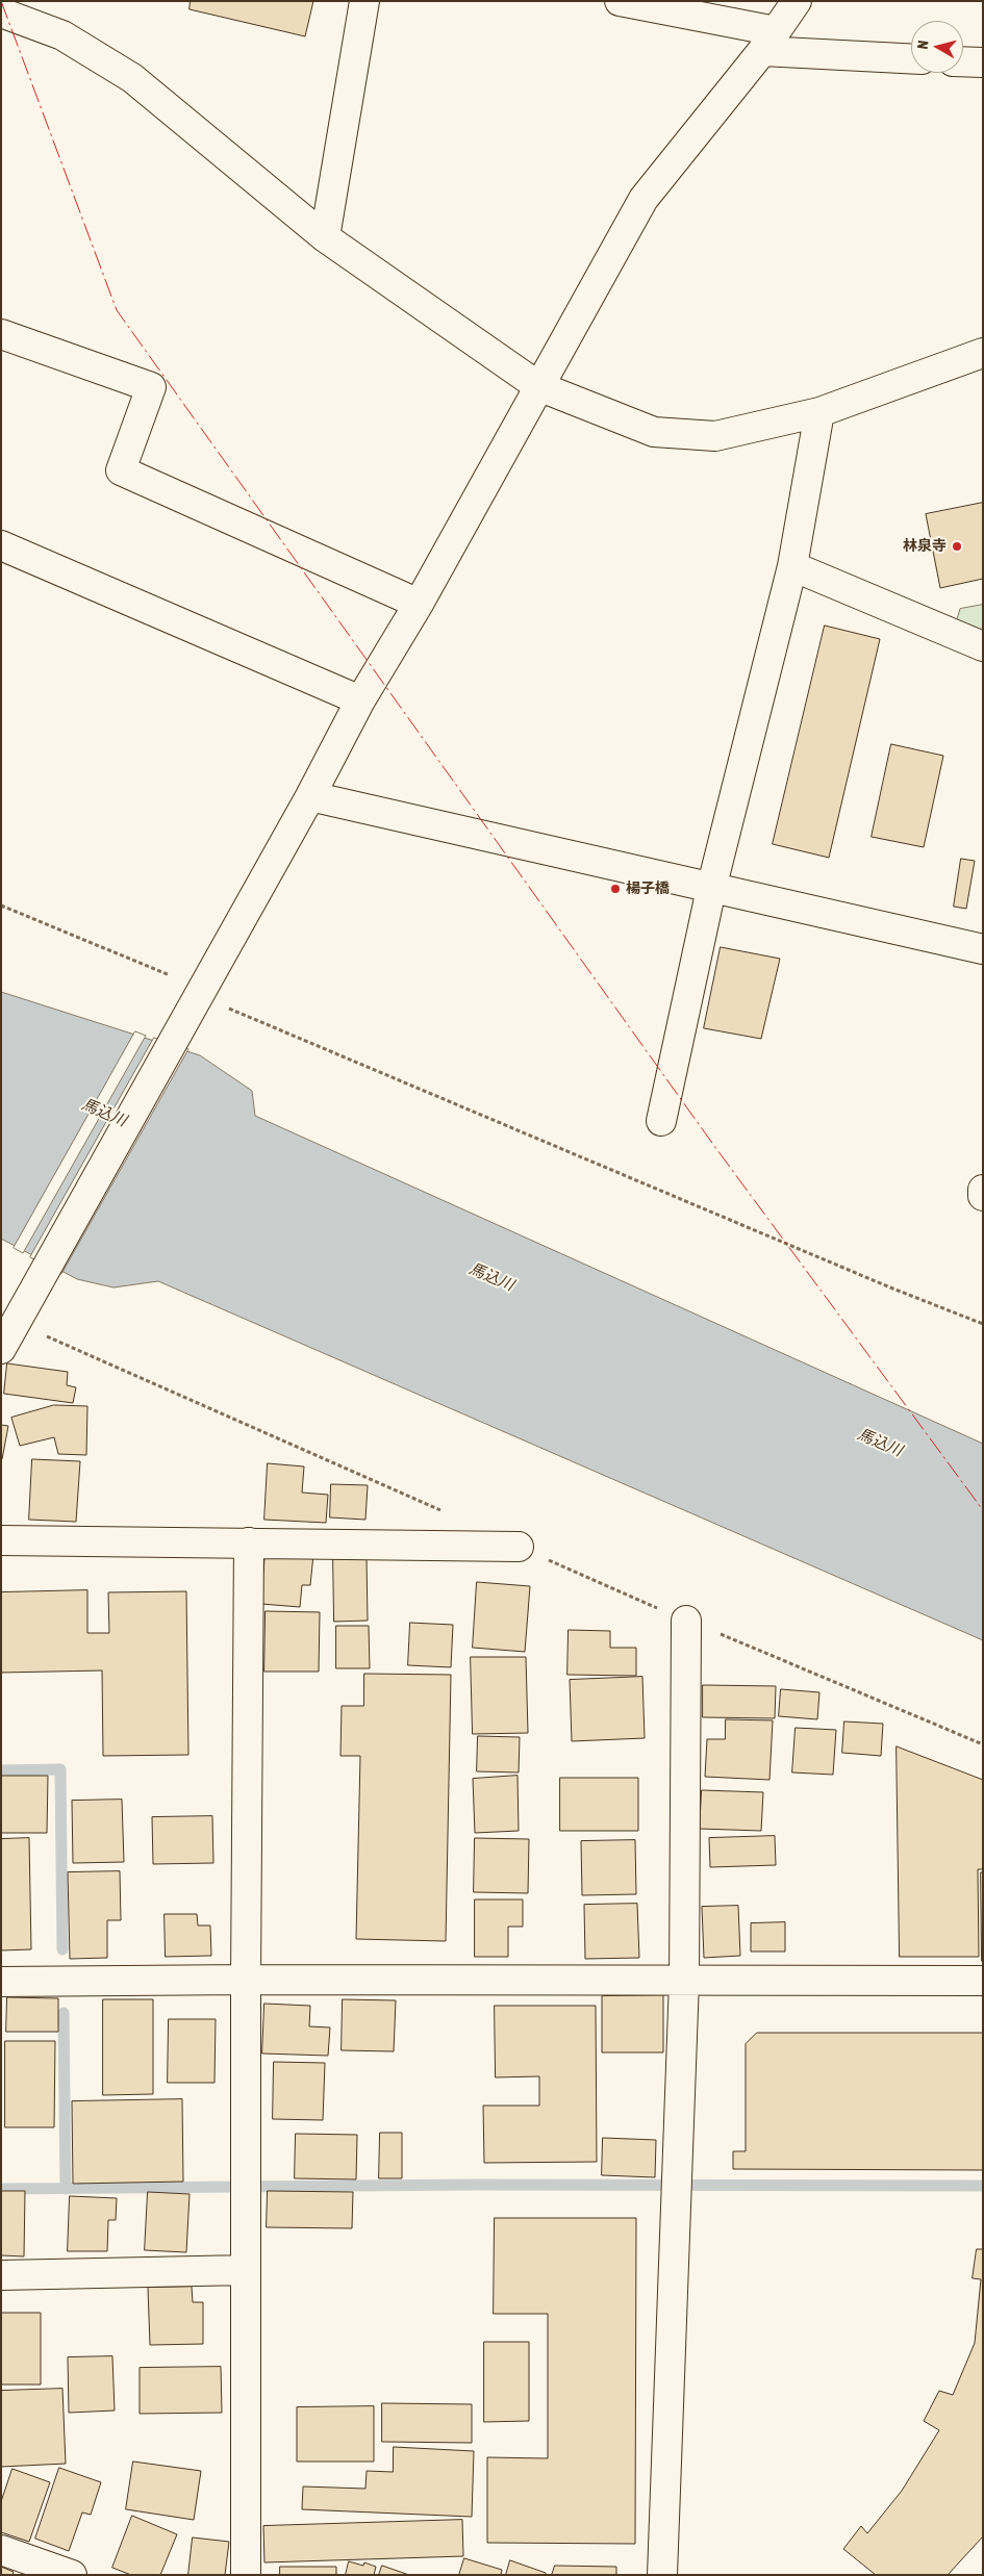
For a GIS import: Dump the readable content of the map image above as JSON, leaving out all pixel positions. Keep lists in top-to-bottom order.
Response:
{
  "water": ["馬込川"],
  "places": ["林泉寺", "楊子橋"],
  "north": "left"
}
